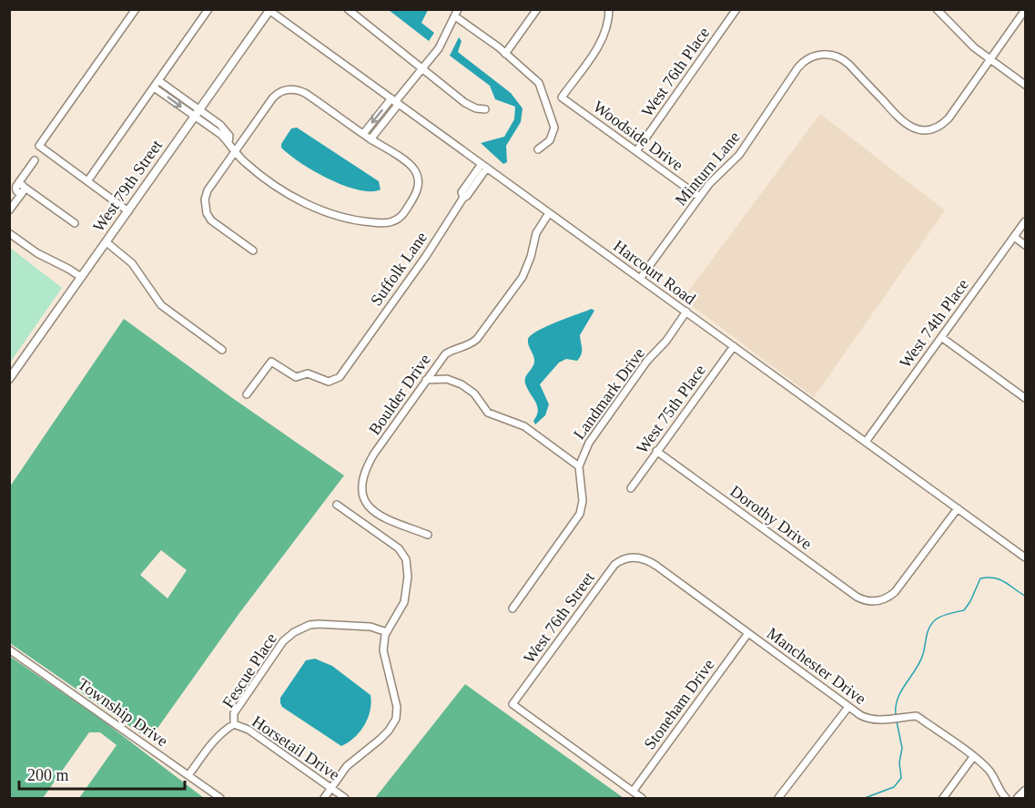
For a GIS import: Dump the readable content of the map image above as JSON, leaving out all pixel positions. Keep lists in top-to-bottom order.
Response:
{
  "streets": {
    "main road": ["West 79th Street"],
    "street": [
      "West 76th Place",
      "Woodside Drive",
      "Minturn Lane",
      "Suffolk Lane",
      "Harcourt Road",
      "West 74th Place",
      "Landmark Drive",
      "Boulder Drive",
      "West 75th Place",
      "Dorothy Drive",
      "West 76th Street",
      "Manchester Drive",
      "Fescue Place",
      "Stoneham Drive",
      "Township Drive",
      "Horsetail Drive"
    ]
  },
  "crossings": [
    ["West 76th Place", "Woodside Drive"],
    ["Woodside Drive", "Minturn Lane"],
    ["Minturn Lane", "Harcourt Road"],
    ["West 79th Street", "Harcourt Road"],
    ["Suffolk Lane", "Harcourt Road"],
    ["Harcourt Road", "West 74th Place"],
    ["Harcourt Road", "Landmark Drive"],
    ["Harcourt Road", "Boulder Drive"],
    ["Harcourt Road", "West 75th Place"],
    ["Harcourt Road", "Dorothy Drive"],
    ["West 75th Place", "Dorothy Drive"],
    ["West 76th Street", "Manchester Drive"],
    ["West 76th Street", "Stoneham Drive"],
    ["Manchester Drive", "Stoneham Drive"],
    ["Fescue Place", "Horsetail Drive"],
    ["Township Drive", "Horsetail Drive"]
  ],
  "scale_bar": "200 m"
}
